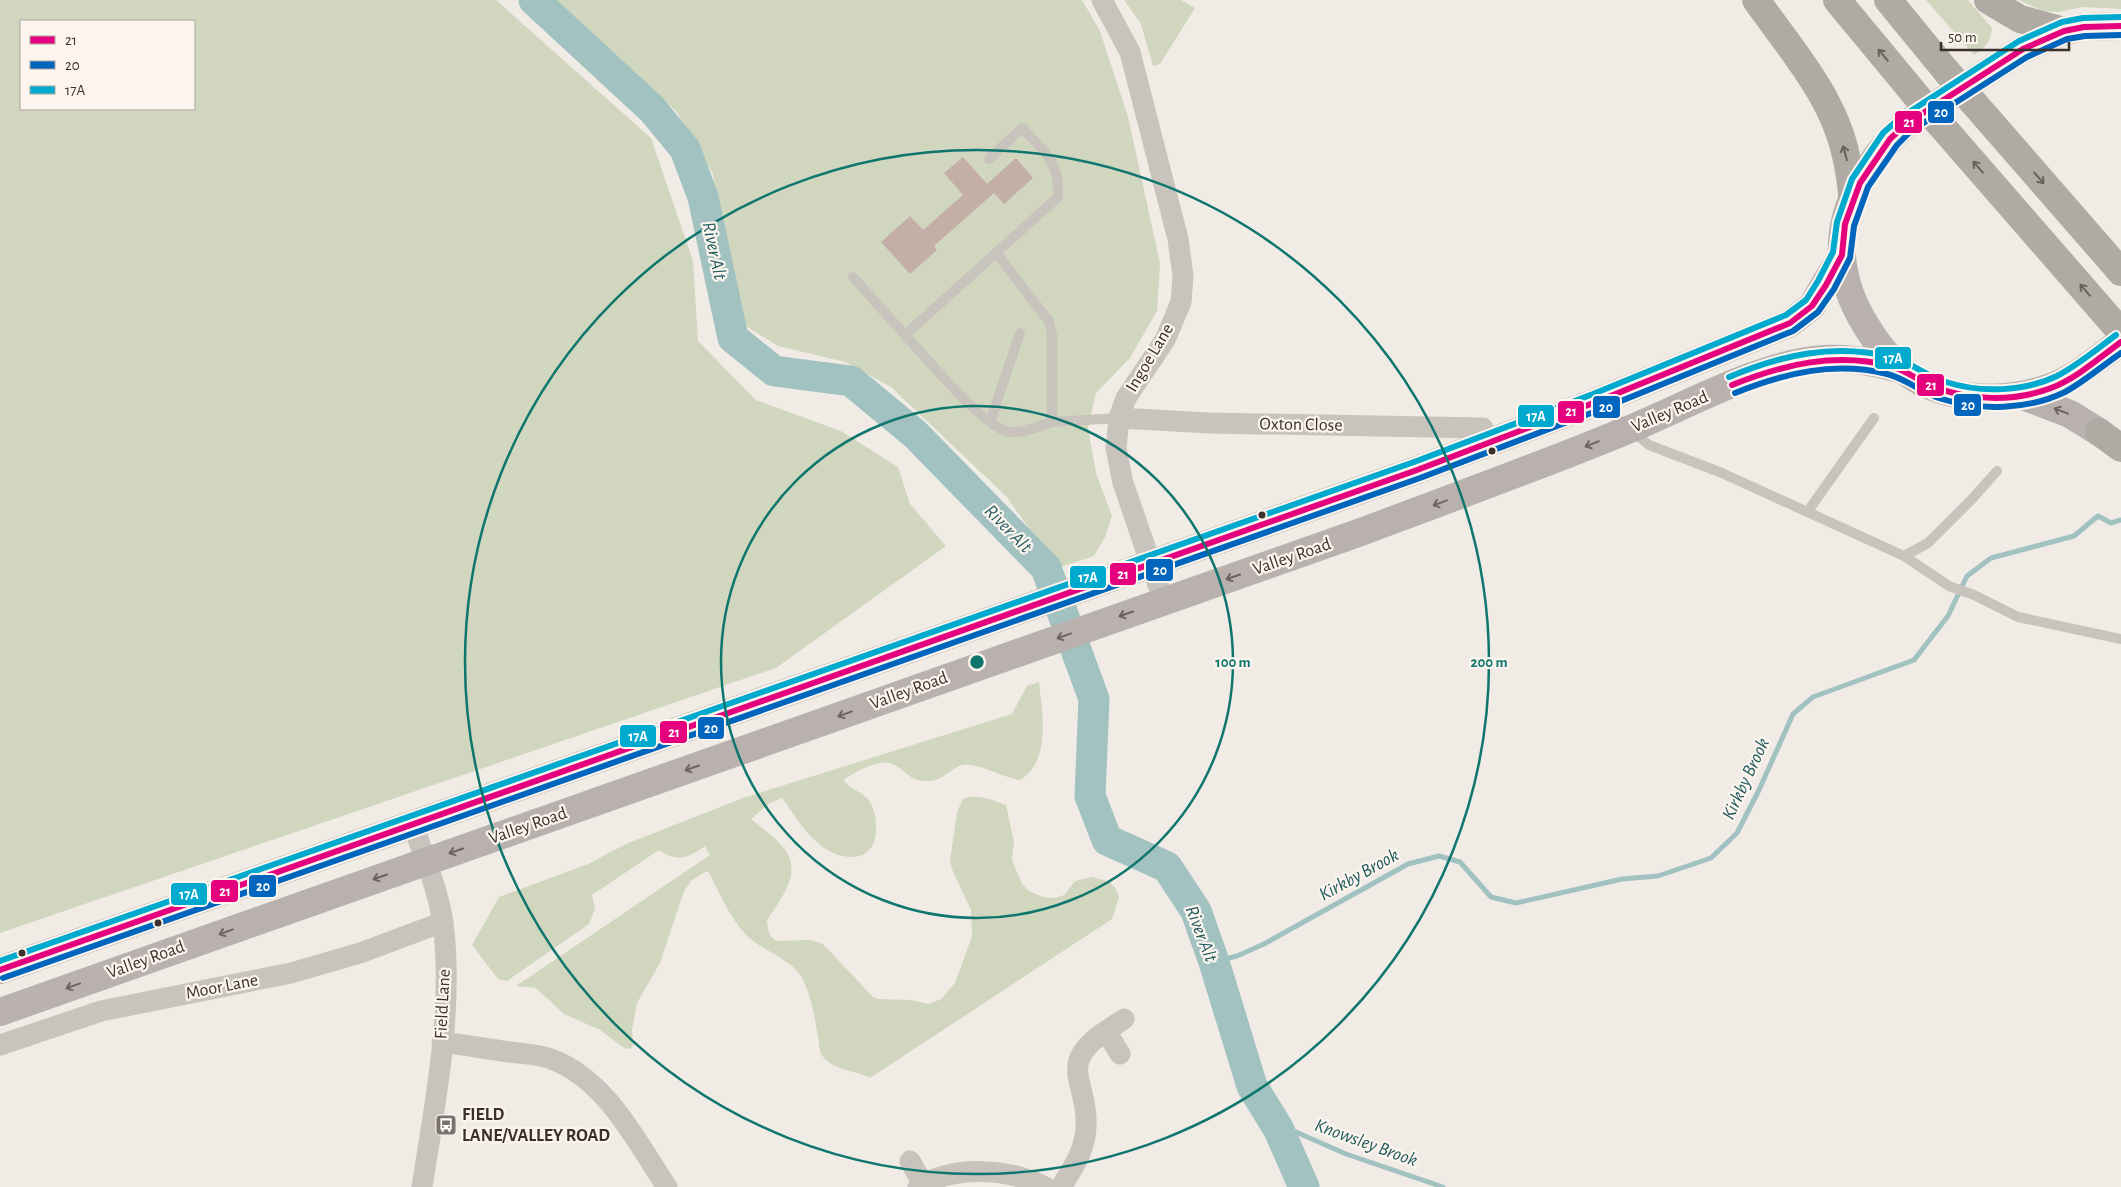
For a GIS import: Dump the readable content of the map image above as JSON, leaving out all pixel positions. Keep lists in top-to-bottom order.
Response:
{
  "streets": {
    "main road": ["Valley Road"],
    "street": [
      "Ingoe Lane",
      "Oxton Close",
      "Moor Lane",
      "Field Lane"
    ]
  },
  "crossings": [
    ["Ingoe Lane", "Valley Road"],
    ["Ingoe Lane", "Oxton Close"],
    ["Valley Road", "Field Lane"],
    ["Moor Lane", "Field Lane"]
  ],
  "water": ["River Alt", "Kirkby Brook", "Knowsley Brook"],
  "places": {
    "bus stop": ["FIELD LANE/VALLEY ROAD"]
  },
  "lines": ["transit line 17A", "transit line 21", "transit line 20"],
  "legend": ["21", "20", "17A"],
  "scale_bar": "50 m",
  "rings": ["100 m", "200 m"]
}
